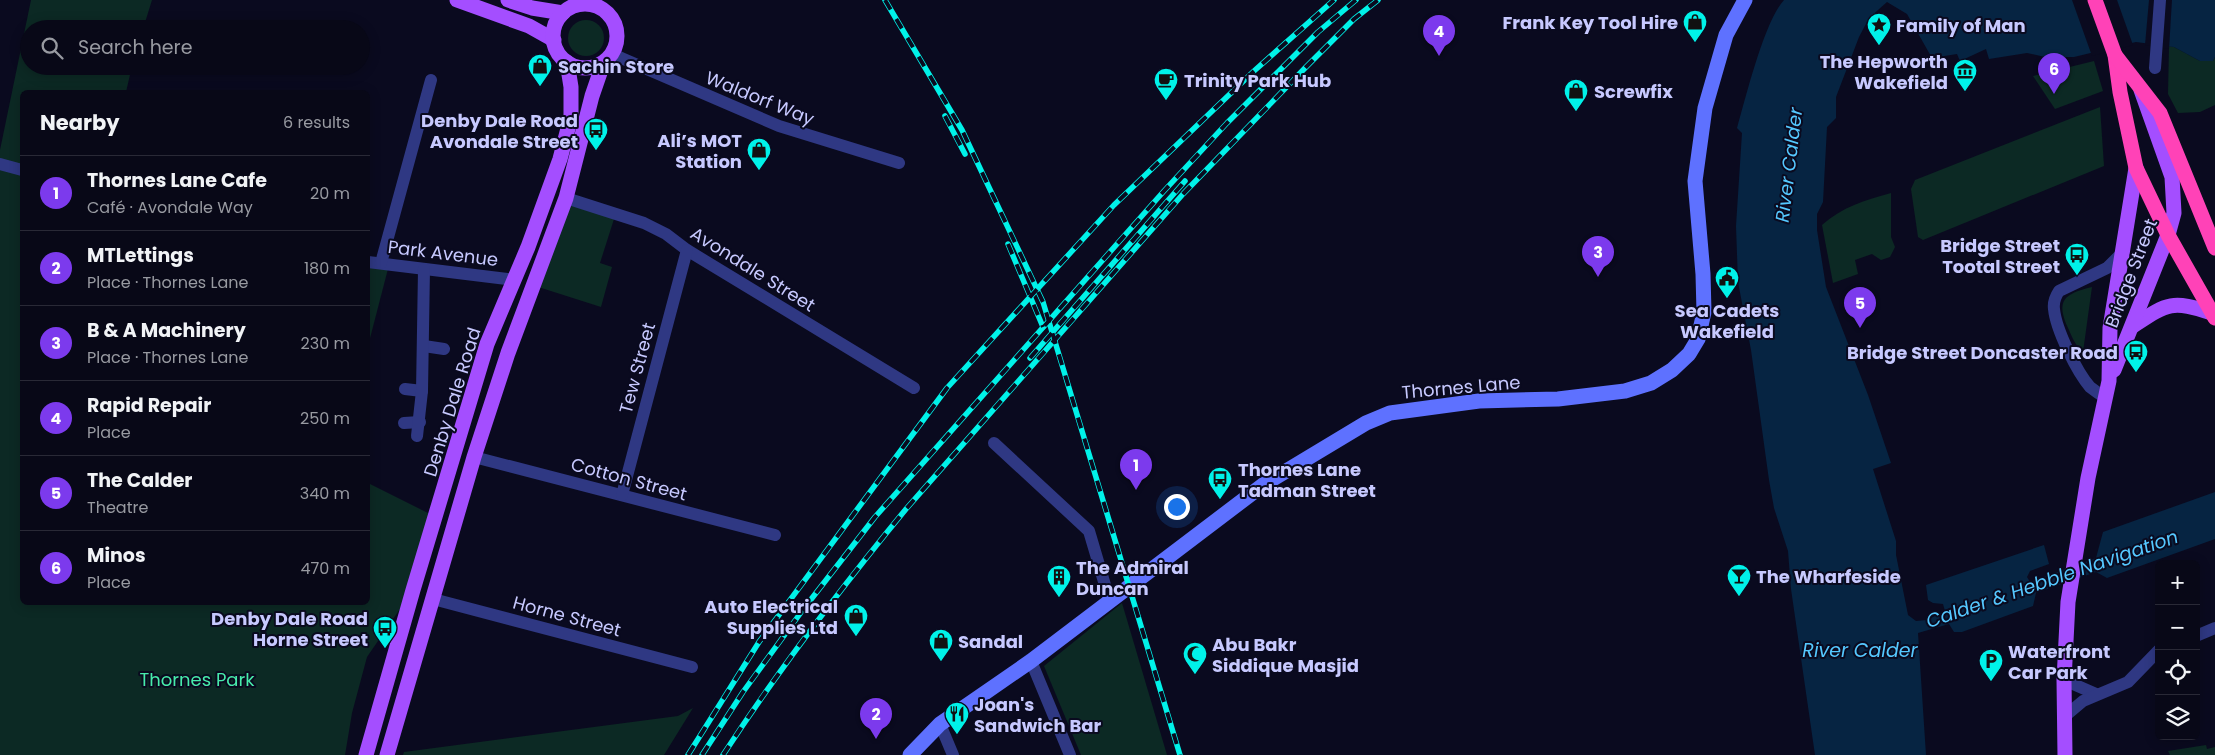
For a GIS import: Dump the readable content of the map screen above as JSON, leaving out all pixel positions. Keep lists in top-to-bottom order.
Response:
{
  "streets": {
    "main road": ["Bridge Street", "Denby Dale Road"],
    "street": [
      "Waldorf Way",
      "Park Avenue",
      "Avondale Street",
      "Tew Street",
      "Thornes Lane",
      "Cotton Street",
      "Horne Street"
    ]
  },
  "crossings": [
    ["Waldorf Way", "Denby Dale Road"],
    ["Park Avenue", "Denby Dale Road"],
    ["Avondale Street", "Tew Street"],
    ["Avondale Street", "Denby Dale Road"],
    ["Tew Street", "Cotton Street"],
    ["Denby Dale Road", "Cotton Street"],
    ["Denby Dale Road", "Horne Street"]
  ],
  "water": ["River Calder", "Calder & Hebble Navigation"],
  "parks": ["Thornes Park"],
  "places": {
    "shop": [
      "Frank Key Tool Hire",
      "Sachin Store",
      "Screwfix",
      "Ali’s MOT Station",
      "Auto Electrical Supplies Ltd",
      "Sandal"
    ],
    "place": ["Family of Man"],
    "museum": ["The Hepworth Wakefield"],
    "cafe": ["Trinity Park Hub"],
    "bus stop": [
      "Denby Dale Road Avondale Street",
      "Bridge Street Tootal Street",
      "Bridge Street Doncaster Road",
      "Thornes Lane Tadman Street",
      "Denby Dale Road Horne Street"
    ],
    "public building": ["Sea Cadets Wakefield"],
    "bar": ["The Wharfeside"],
    "building": ["The Admiral Duncan"],
    "mosque": ["Abu Bakr Siddique Masjid"],
    "parking": ["Waterfront Car Park"],
    "restaurant": ["Joan's Sandwich Bar"]
  },
  "page": {
    "pins": [
      "4",
      "6",
      "3",
      "5",
      "1",
      "2"
    ],
    "search": "Search here",
    "heading": ["Nearby", "6 results"],
    "list": [
      {
        "mark": "1",
        "name": "Thornes Lane Cafe",
        "note": "Café · Avondale Way",
        "value": "20 m"
      },
      {
        "mark": "2",
        "name": "MTLettings",
        "note": "Place · Thornes Lane",
        "value": "180 m"
      },
      {
        "mark": "3",
        "name": "B & A Machinery",
        "note": "Place · Thornes Lane",
        "value": "230 m"
      },
      {
        "mark": "4",
        "name": "Rapid Repair",
        "note": "Place",
        "value": "250 m"
      },
      {
        "mark": "5",
        "name": "The Calder",
        "note": "Theatre",
        "value": "340 m"
      },
      {
        "mark": "6",
        "name": "Minos",
        "note": "Place",
        "value": "470 m"
      }
    ],
    "map_buttons": ["+", "−"]
  }
}
